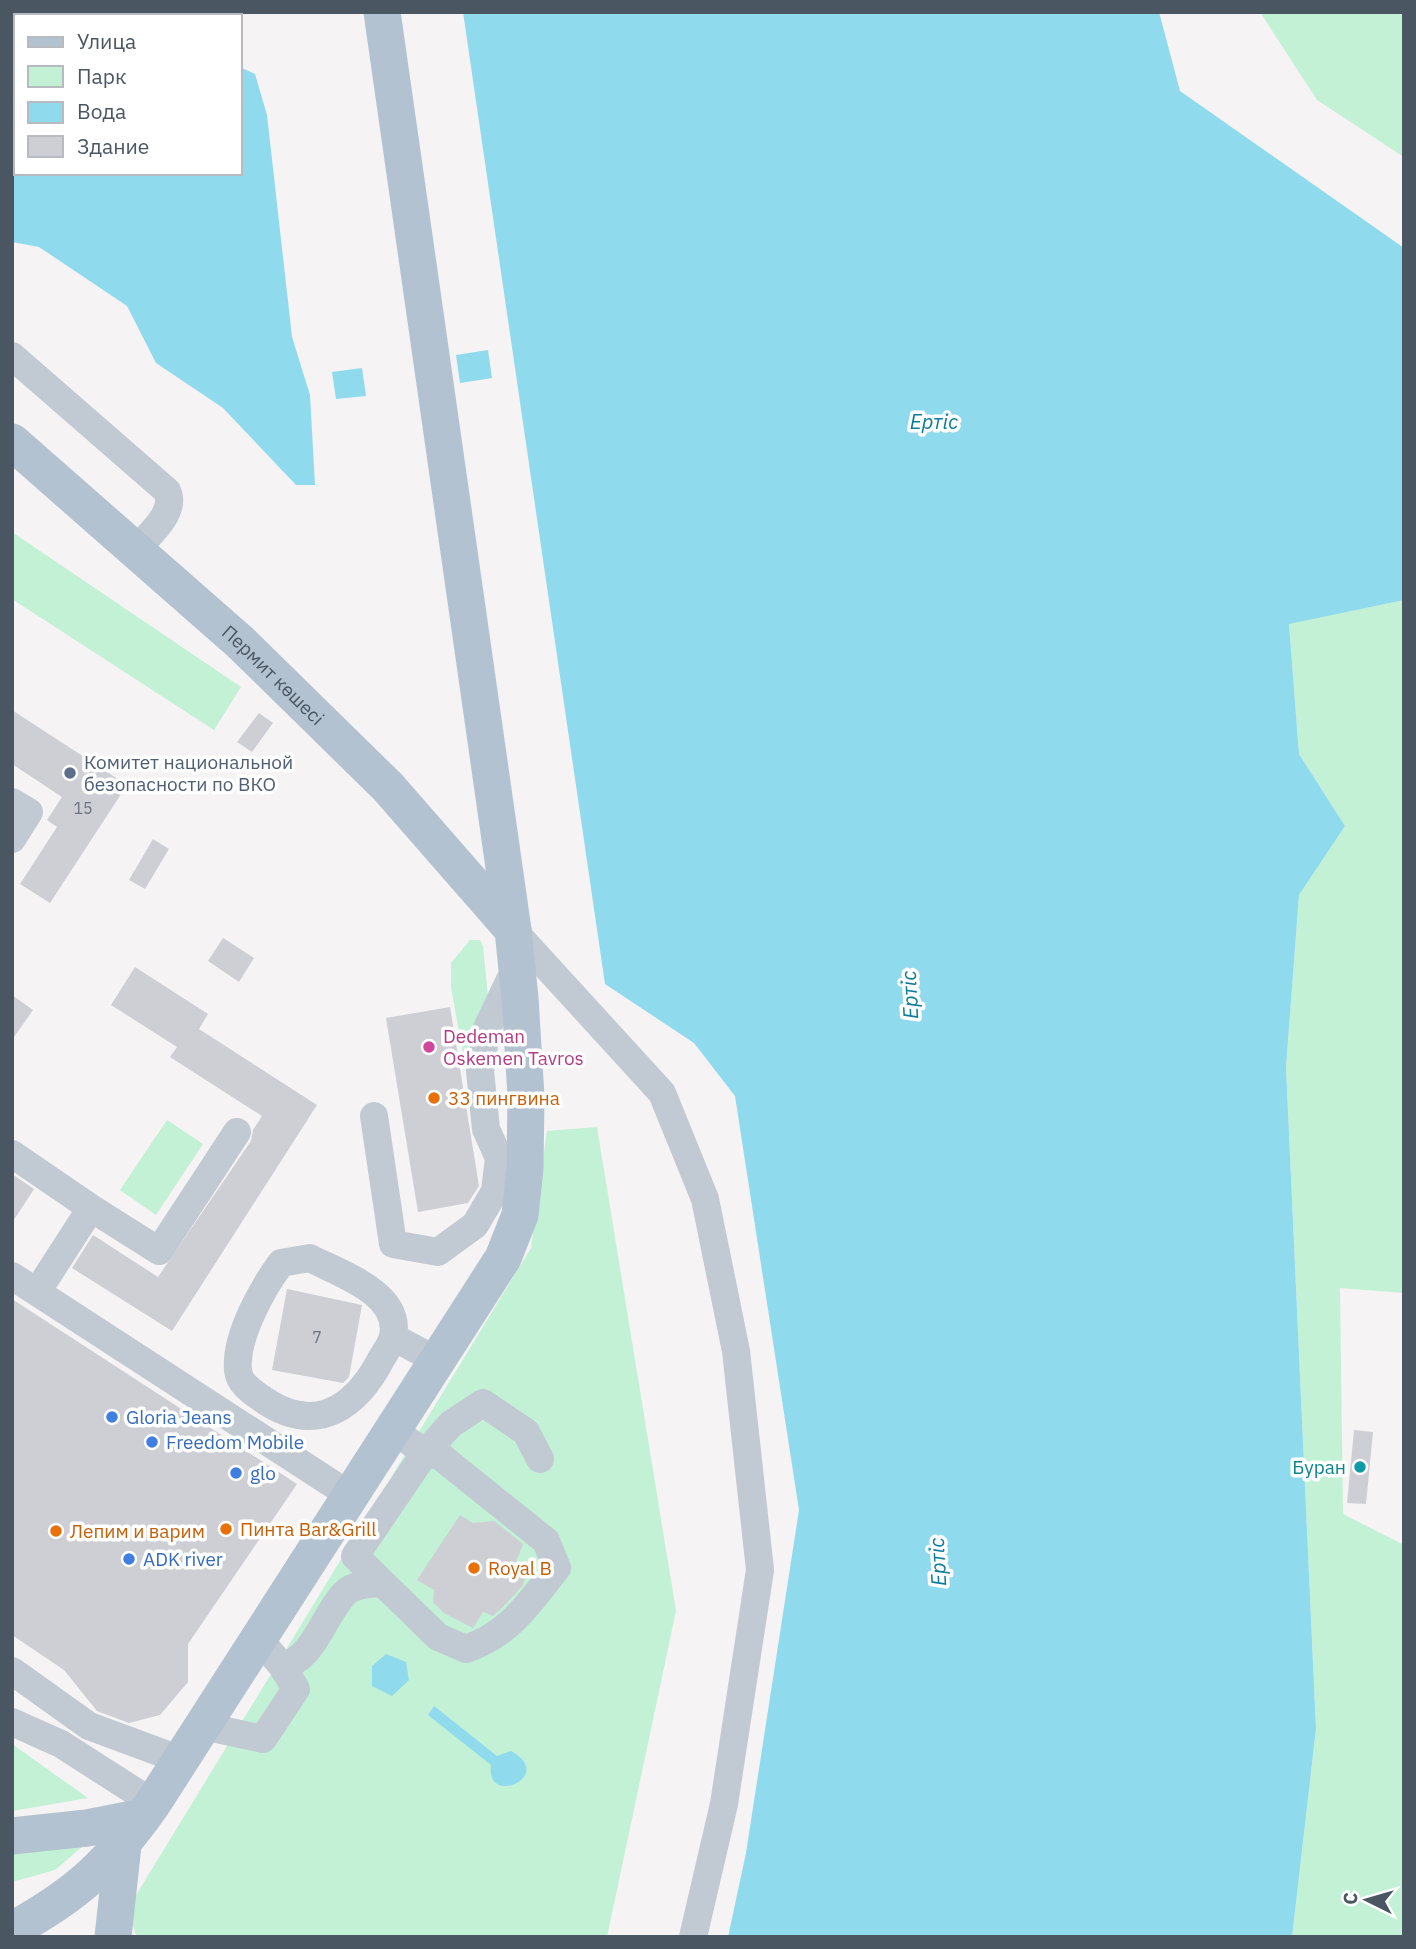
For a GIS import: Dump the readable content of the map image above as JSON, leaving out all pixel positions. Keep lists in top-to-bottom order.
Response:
{
  "streets": {
    "main road": ["Пермит көшесі"]
  },
  "water": ["Ертіс"],
  "places": [
    "Комитет национальной безопасности по ВКО",
    "Dedeman Oskemen Tavros",
    "33 пингвина",
    "Gloria Jeans",
    "Freedom Mobile",
    "Буран",
    "glo",
    "Пинта Bar&Grill",
    "Лепим и варим",
    "ADK river",
    "Royal B"
  ],
  "house_numbers": ["15", "7"],
  "legend": [
    "Улица",
    "Парк",
    "Вода",
    "Здание"
  ],
  "north": "left"
}
